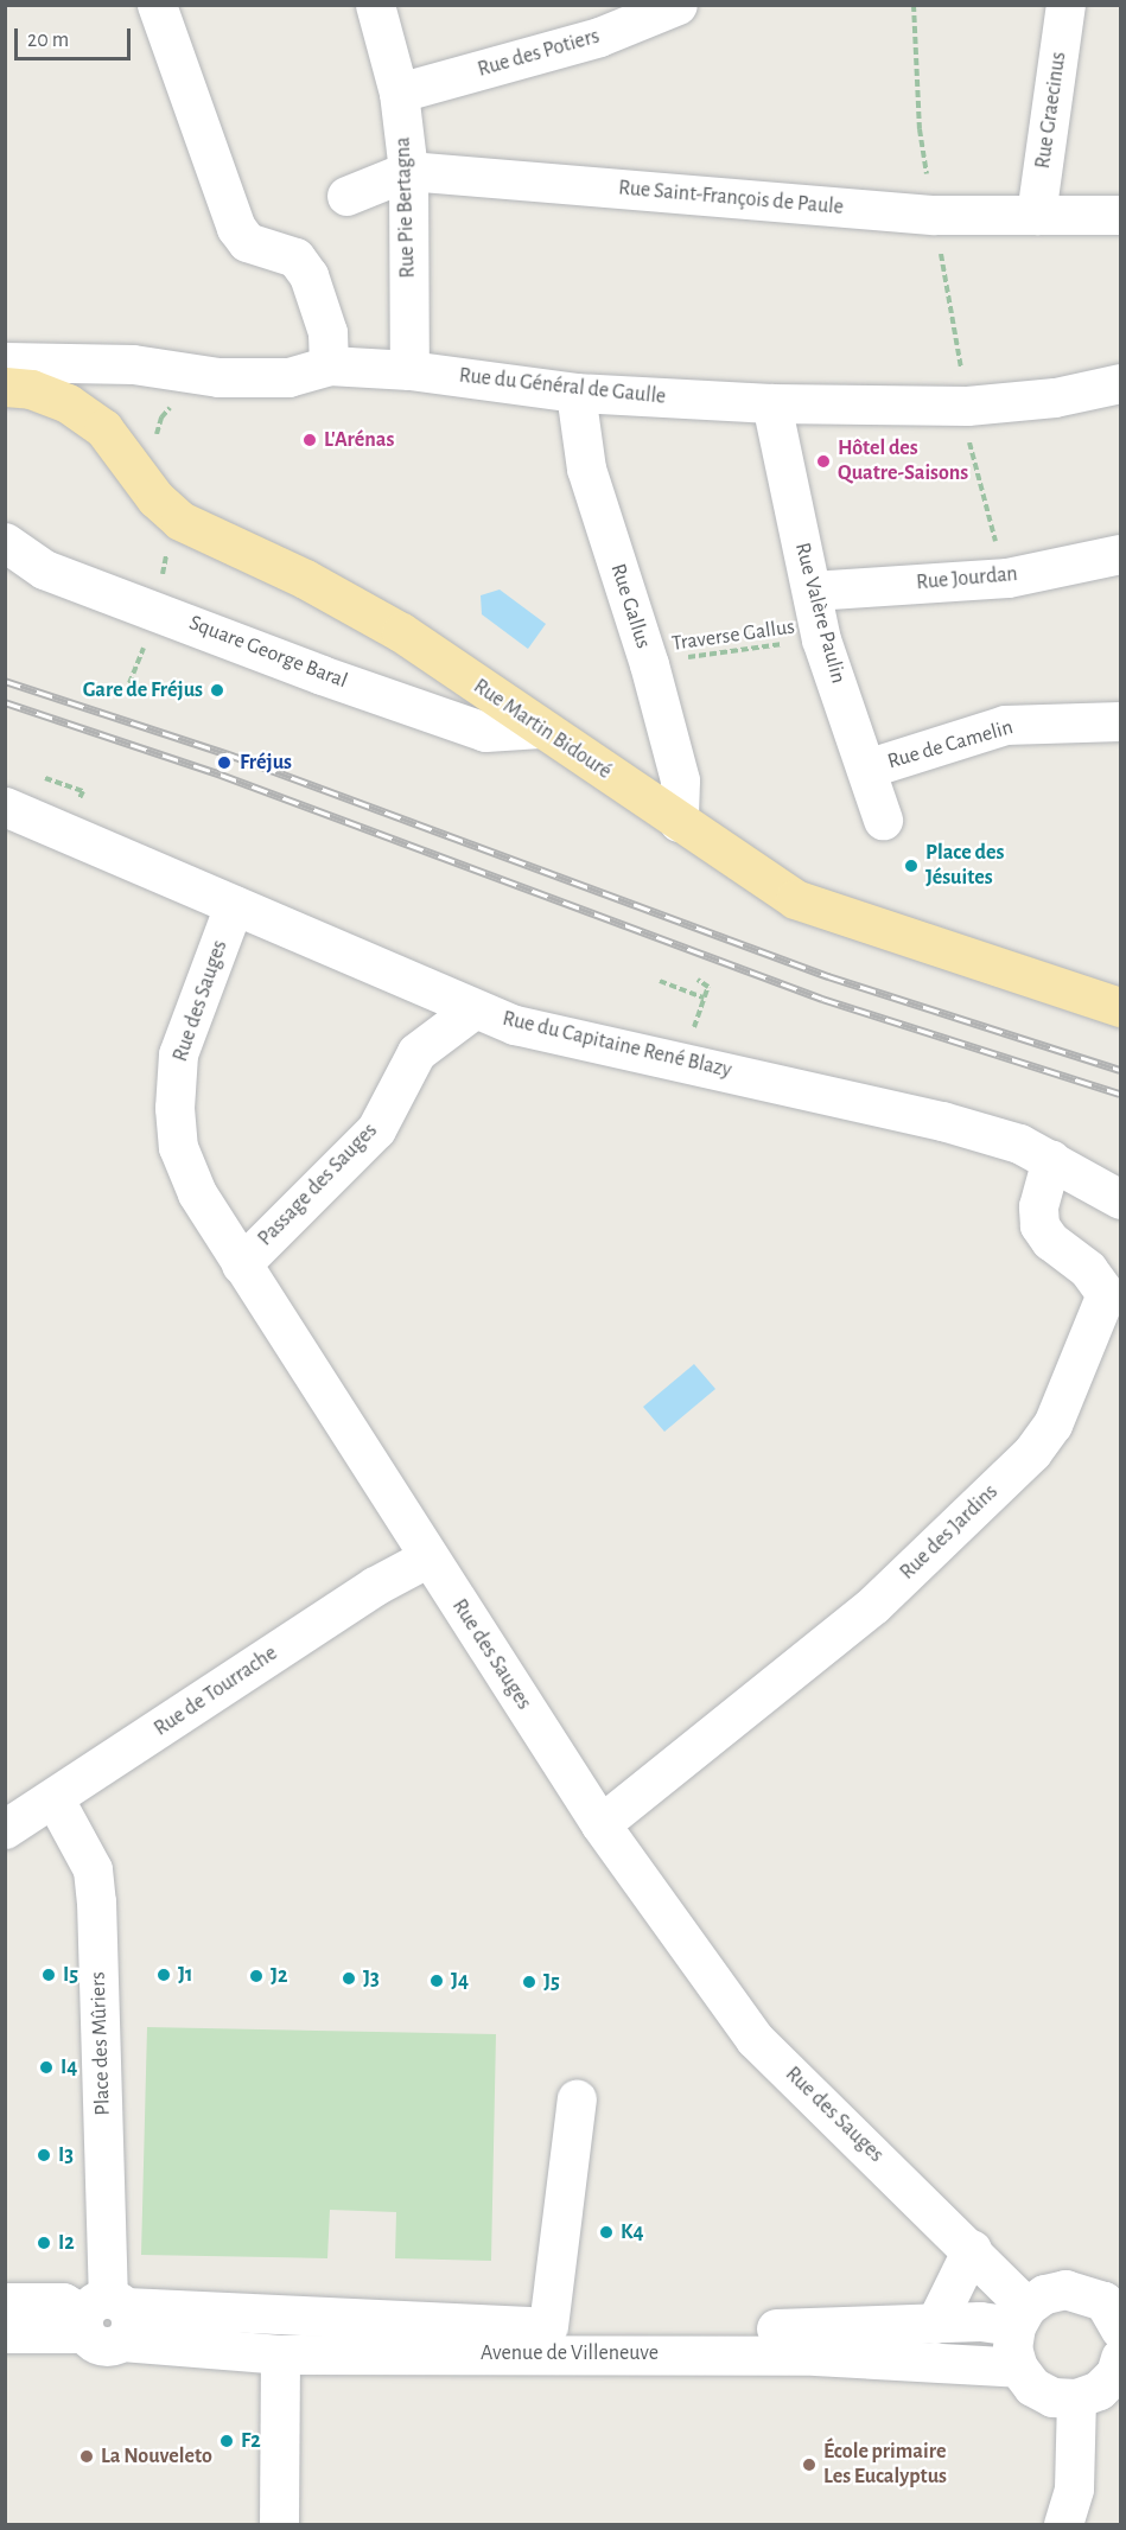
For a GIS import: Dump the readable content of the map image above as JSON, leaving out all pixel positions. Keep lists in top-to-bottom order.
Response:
{
  "streets": {
    "main road": ["Rue Martin Bidouré"],
    "street": [
      "Rue des Potiers",
      "Rue Graecinus",
      "Rue Saint-François de Paule",
      "Rue Pie Bertagna",
      "Rue du Général de Gaulle",
      "Rue Jourdan",
      "Rue Gallus",
      "Rue Valère Paulin",
      "Square George Baral",
      "Rue de Camelin",
      "Rue des Sauges",
      "Rue du Capitaine René Blazy",
      "Passage des Sauges",
      "Rue des Jardins",
      "Rue de Tourrache",
      "Place des Mûriers",
      "Avenue de Villeneuve"
    ],
    "path": ["Traverse Gallus"]
  },
  "crossings": [
    ["Rue des Potiers", "Rue Pie Bertagna"],
    ["Rue Graecinus", "Rue Saint-François de Paule"],
    ["Rue Saint-François de Paule", "Rue Pie Bertagna"],
    ["Rue Pie Bertagna", "Rue du Général de Gaulle"],
    ["Rue du Général de Gaulle", "Rue Gallus"],
    ["Rue du Général de Gaulle", "Rue Valère Paulin"],
    ["Rue du Général de Gaulle", "Rue Martin Bidouré"],
    ["Rue Jourdan", "Rue Valère Paulin"],
    ["Rue Gallus", "Traverse Gallus"],
    ["Rue Gallus", "Rue Martin Bidouré"],
    ["Rue Valère Paulin", "Traverse Gallus"],
    ["Rue Valère Paulin", "Rue de Camelin"],
    ["Square George Baral", "Rue Martin Bidouré"],
    ["Rue des Sauges", "Rue du Capitaine René Blazy"],
    ["Rue des Sauges", "Passage des Sauges"],
    ["Rue des Sauges", "Rue des Jardins"],
    ["Rue des Sauges", "Rue de Tourrache"],
    ["Rue des Sauges", "Avenue de Villeneuve"],
    ["Rue du Capitaine René Blazy", "Passage des Sauges"],
    ["Rue du Capitaine René Blazy", "Rue des Jardins"],
    ["Rue de Tourrache", "Place des Mûriers"],
    ["Place des Mûriers", "Avenue de Villeneuve"]
  ],
  "places": [
    "L'Arénas",
    "Hôtel des Quatre-Saisons",
    "Gare de Fréjus",
    "Fréjus",
    "Place des Jésuites",
    "I5",
    "J1",
    "J2",
    "J3",
    "J4",
    "J5",
    "I4",
    "I3",
    "K4",
    "I2",
    "F2",
    "La Nouveleto",
    "École primaire Les Eucalyptus"
  ],
  "scale_bar": "20 m"
}
